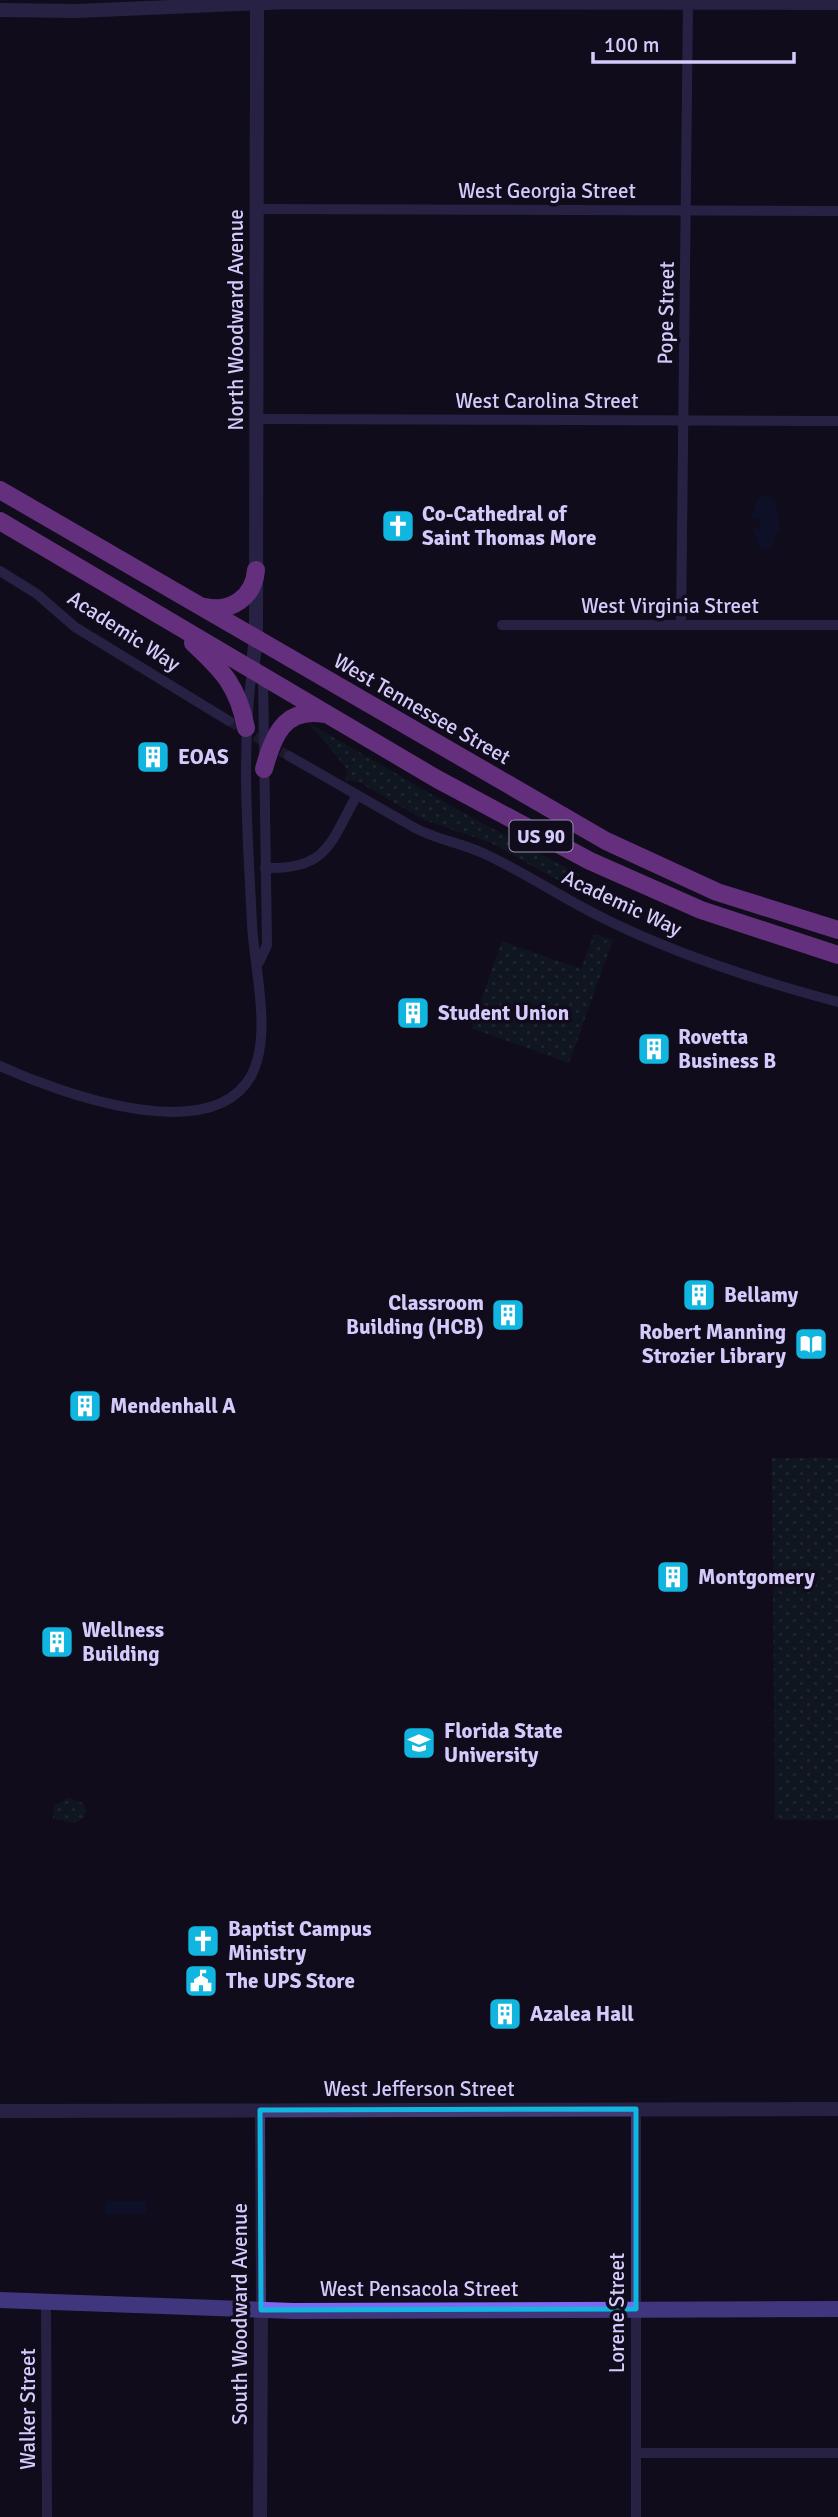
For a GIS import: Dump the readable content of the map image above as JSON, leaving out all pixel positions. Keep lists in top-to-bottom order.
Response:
{
  "streets": {
    "main road": ["West Tennessee Street", "US 90", "West Pensacola Street"],
    "street": [
      "West Georgia Street",
      "Pope Street",
      "North Woodward Avenue",
      "West Carolina Street",
      "West Virginia Street",
      "Academic Way",
      "West Jefferson Street",
      "Lorene Street",
      "South Woodward Avenue",
      "Walker Street"
    ]
  },
  "crossings": [
    ["West Georgia Street", "Pope Street"],
    ["West Georgia Street", "North Woodward Avenue"],
    ["Pope Street", "West Carolina Street"],
    ["Pope Street", "West Virginia Street"],
    ["North Woodward Avenue", "West Carolina Street"],
    ["North Woodward Avenue", "Academic Way"],
    ["North Woodward Avenue", "West Tennessee Street"],
    ["North Woodward Avenue", "US 90"],
    ["West Jefferson Street", "Lorene Street"],
    ["West Jefferson Street", "South Woodward Avenue"],
    ["West Pensacola Street", "Lorene Street"],
    ["West Pensacola Street", "South Woodward Avenue"],
    ["West Pensacola Street", "Walker Street"]
  ],
  "places": {
    "church": ["Co-Cathedral of Saint Thomas More", "Baptist Campus Ministry"],
    "building": [
      "EOAS",
      "Student Union",
      "Rovetta Business B",
      "Bellamy",
      "Classroom Building (HCB)",
      "Mendenhall A",
      "Montgomery",
      "Wellness Building",
      "Azalea Hall"
    ],
    "library": ["Robert Manning Strozier Library"],
    "school or university": ["Florida State University"],
    "public building": ["The UPS Store"]
  },
  "scale_bar": "100 m"
}
